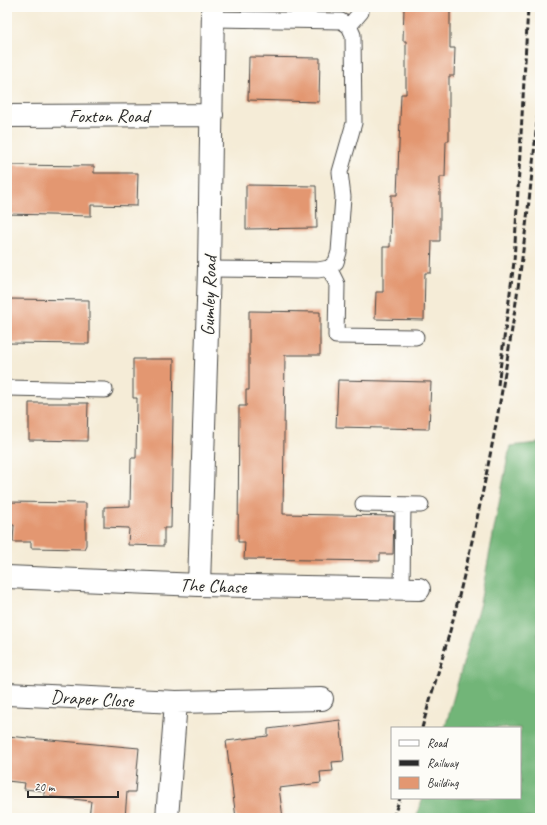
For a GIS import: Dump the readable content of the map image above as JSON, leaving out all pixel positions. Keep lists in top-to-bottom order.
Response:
{
  "streets": {
    "street": [
      "Foxton Road",
      "Gumley Road",
      "The Chase",
      "Draper Close"
    ]
  },
  "crossings": [
    ["Foxton Road", "Gumley Road"],
    ["Gumley Road", "The Chase"]
  ],
  "legend": ["Road", "Railway", "Building"],
  "scale_bar": "20 m"
}
